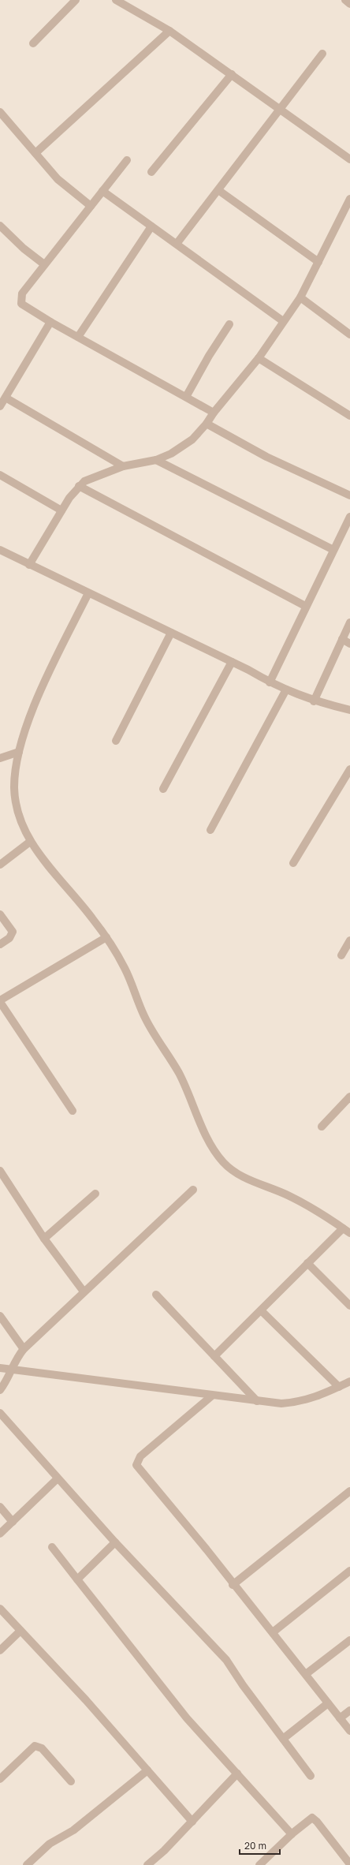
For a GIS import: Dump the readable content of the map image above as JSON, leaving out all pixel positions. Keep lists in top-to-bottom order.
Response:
{
  "scale_bar": "20 m"
}
